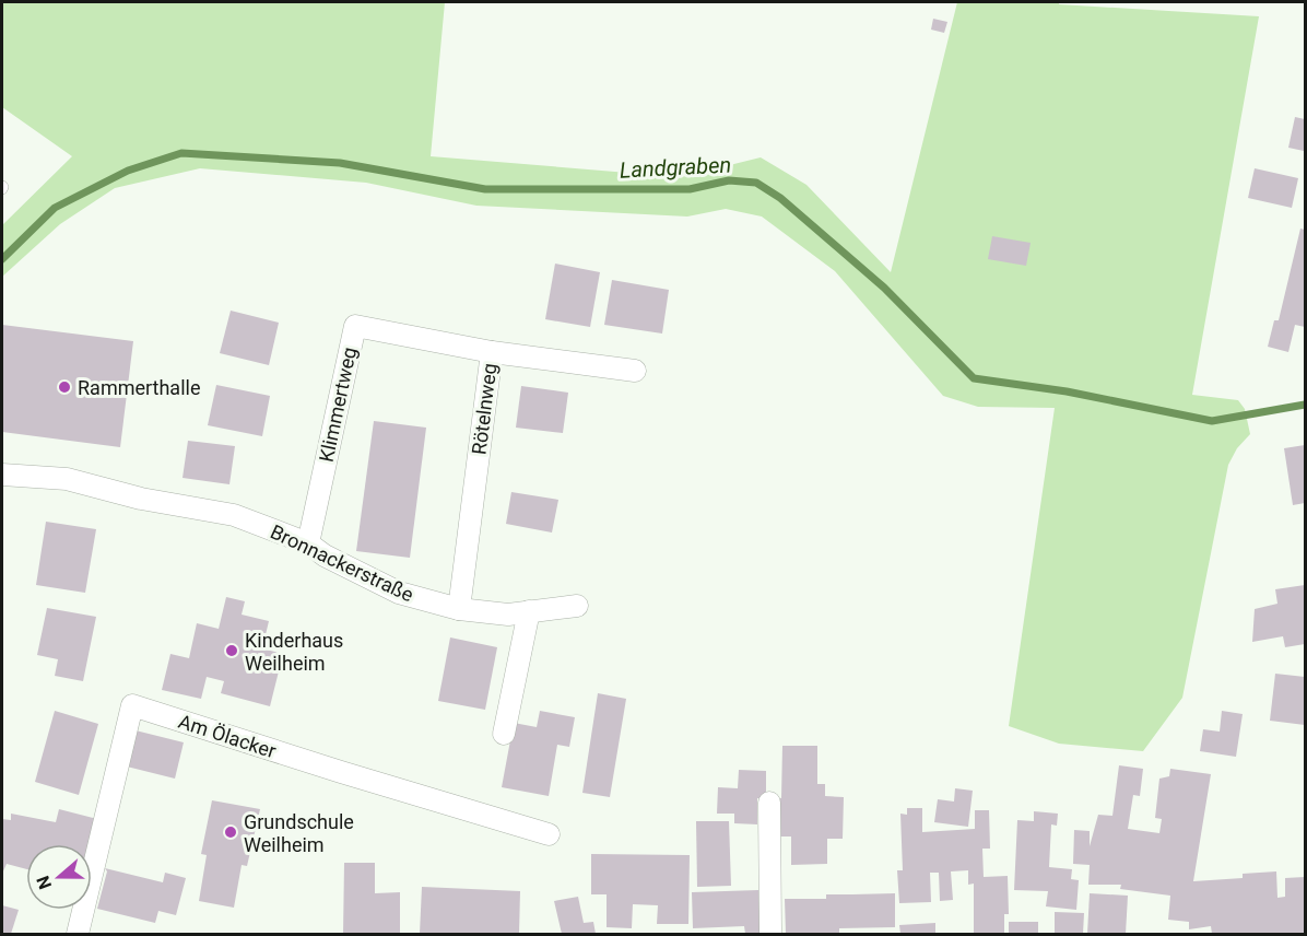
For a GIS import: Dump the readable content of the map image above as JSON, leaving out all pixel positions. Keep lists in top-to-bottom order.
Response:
{
  "streets": {
    "street": [
      "Klimmertweg",
      "Rötelnweg",
      "Bronnackerstraße",
      "Am Ölacker"
    ]
  },
  "crossings": [
    ["Klimmertweg", "Rötelnweg"],
    ["Klimmertweg", "Bronnackerstraße"],
    ["Rötelnweg", "Bronnackerstraße"]
  ],
  "water": ["Landgraben"],
  "places": ["Rammerthalle", "Kinderhaus Weilheim", "Grundschule Weilheim"],
  "north": "left"
}
